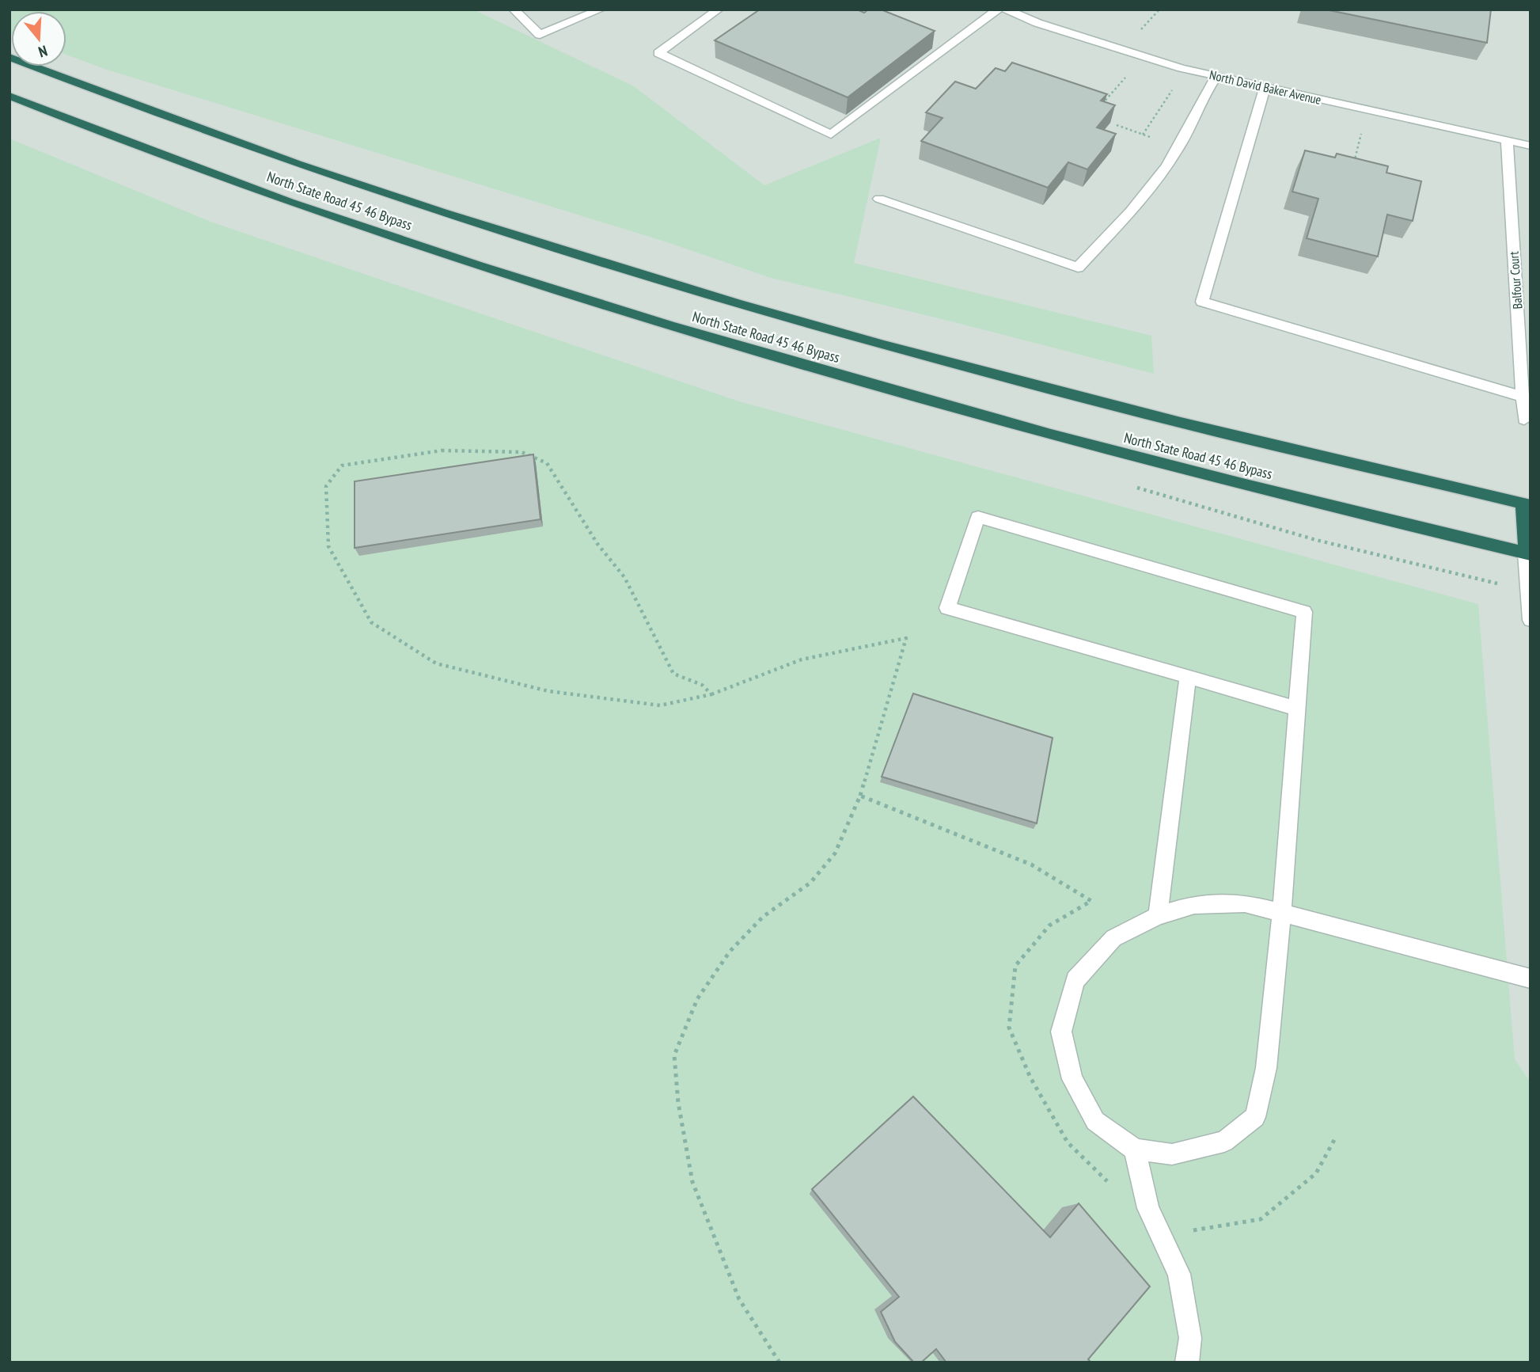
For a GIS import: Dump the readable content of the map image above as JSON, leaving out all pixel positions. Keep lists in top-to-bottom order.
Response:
{
  "streets": {
    "highway": ["North State Road 45 46 Bypass"],
    "street": ["North David Baker Avenue", "Balfour Court"]
  },
  "crossings": [
    ["North David Baker Avenue", "Balfour Court"]
  ],
  "north": "bottom"
}
